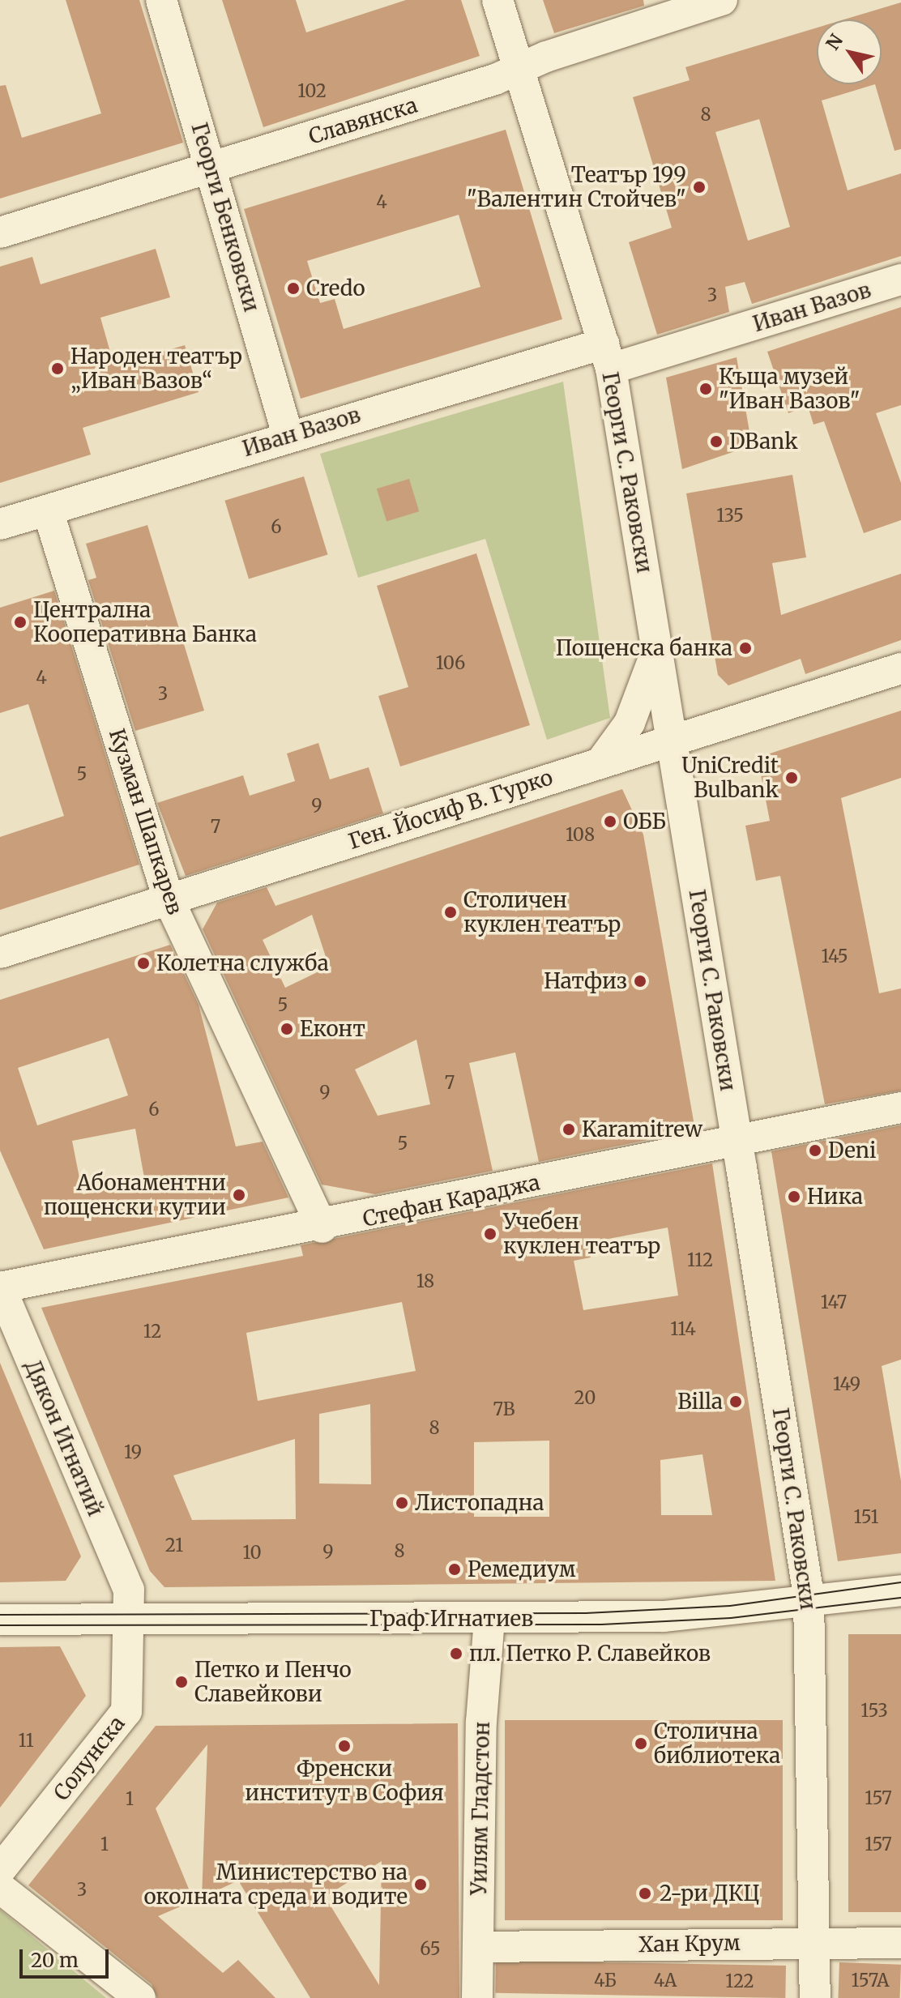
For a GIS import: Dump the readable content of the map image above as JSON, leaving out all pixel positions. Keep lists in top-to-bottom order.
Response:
{
  "streets": {
    "street": [
      "Славянска",
      "Георги Бенковски",
      "Иван Вазов",
      "Георги С. Раковски",
      "Ген. Йосиф В. Гурко",
      "Кузман Шапкарев",
      "Стефан Караджа",
      "Дякон Игнатий",
      "Граф Игнатиев",
      "Солунска",
      "Уилям Гладстон",
      "Хан Крум"
    ]
  },
  "crossings": [
    ["Славянска", "Георги Бенковски"],
    ["Славянска", "Георги С. Раковски"],
    ["Георги Бенковски", "Иван Вазов"],
    ["Иван Вазов", "Георги С. Раковски"],
    ["Иван Вазов", "Кузман Шапкарев"],
    ["Георги С. Раковски", "Ген. Йосиф В. Гурко"],
    ["Георги С. Раковски", "Стефан Караджа"],
    ["Георги С. Раковски", "Граф Игнатиев"],
    ["Георги С. Раковски", "Хан Крум"],
    ["Ген. Йосиф В. Гурко", "Кузман Шапкарев"],
    ["Кузман Шапкарев", "Стефан Караджа"],
    ["Стефан Караджа", "Дякон Игнатий"],
    ["Дякон Игнатий", "Граф Игнатиев"],
    ["Дякон Игнатий", "Солунска"],
    ["Граф Игнатиев", "Солунска"],
    ["Граф Игнатиев", "Уилям Гладстон"],
    ["Уилям Гладстон", "Хан Крум"]
  ],
  "places": [
    "Театър 199 \"Валентин Стойчев\"",
    "Credo",
    "Народен театър „Иван Вазов“",
    "Къща музей \"Иван Вазов\"",
    "DBank",
    "Централна Кооперативна Банка",
    "Пощенска банка",
    "UniCredit Bulbank",
    "ОББ",
    "Столичен куклен театър",
    "Колетна служба",
    "Натфиз",
    "Еконт",
    "Karamitrew",
    "Deni",
    "Абонаментни пощенски кутии",
    "Ника",
    "Учебен куклен театър",
    "Billa",
    "Листопадна",
    "Ремедиум",
    "пл. Петко Р. Славейков",
    "Петко и Пенчо Славейкови",
    "Столична библиотека",
    "Френски институт в София",
    "Министерство на околната среда и водите",
    "2-ри ДКЦ"
  ],
  "house_numbers": [
    "102",
    "8",
    "4",
    "3",
    "135",
    "6",
    "106",
    "4",
    "3",
    "5",
    "9",
    "7",
    "108",
    "145",
    "5",
    "7",
    "9",
    "6",
    "5",
    "112",
    "18",
    "147",
    "114",
    "12",
    "149",
    "20",
    "7В",
    "8",
    "19",
    "151",
    "21",
    "8",
    "9",
    "10",
    "153",
    "11",
    "157",
    "1",
    "1",
    "157",
    "3",
    "65",
    "4Б",
    "4А",
    "157А",
    "122"
  ],
  "scale_bar": "20 m",
  "north": "top left"
}
